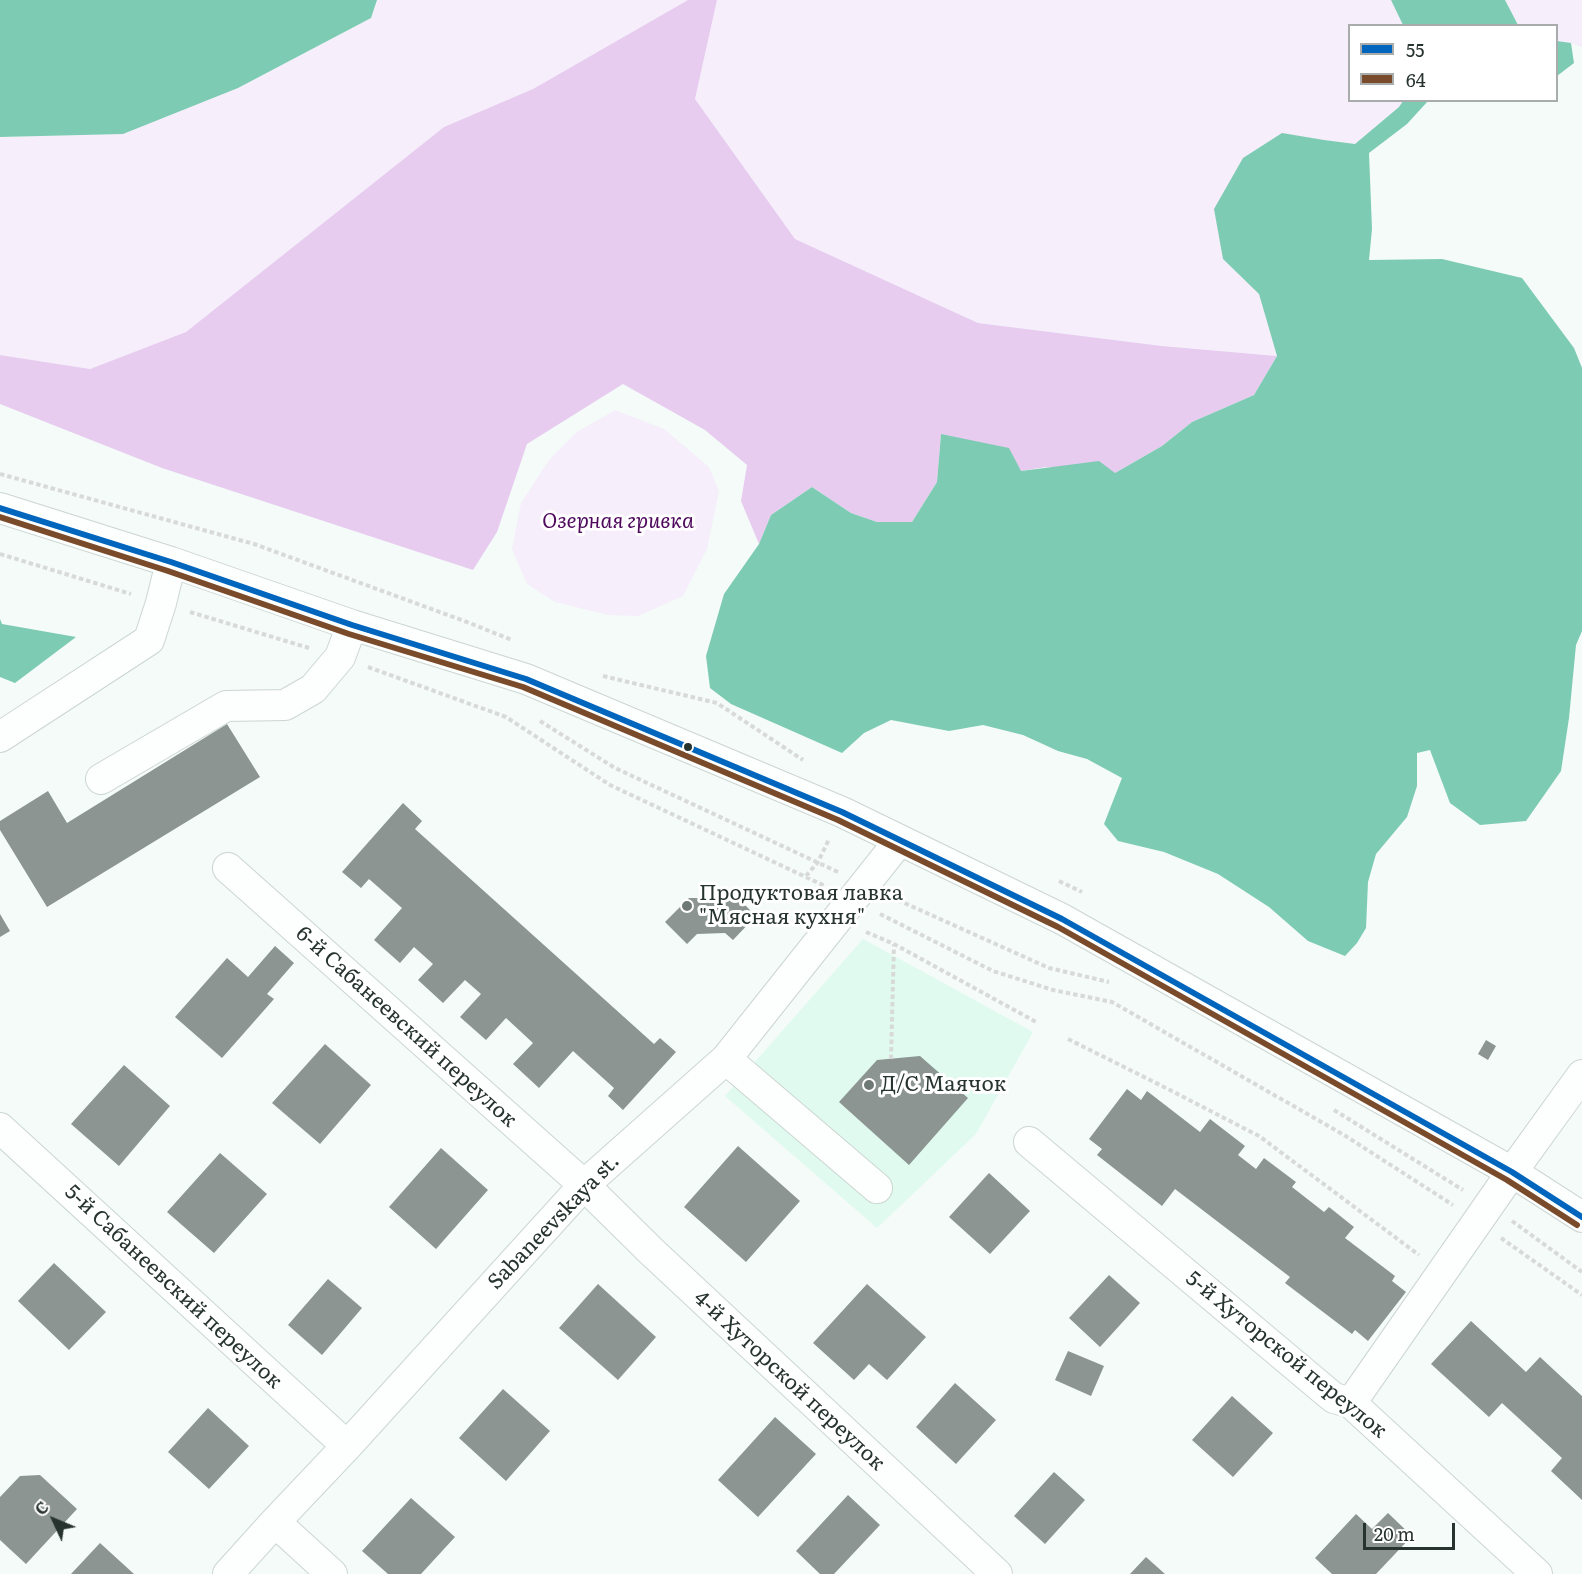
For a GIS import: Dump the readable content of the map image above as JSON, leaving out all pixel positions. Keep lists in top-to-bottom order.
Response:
{
  "streets": {
    "street": [
      "6-й Сабанеевский переулок",
      "Sabaneevskaya st.",
      "5-й Сабанеевский переулок",
      "5-й Хуторской переулок",
      "4-й Хуторской переулок"
    ]
  },
  "crossings": [
    ["6-й Сабанеевский переулок", "Sabaneevskaya st."],
    ["6-й Сабанеевский переулок", "4-й Хуторской переулок"],
    ["Sabaneevskaya st.", "5-й Сабанеевский переулок"],
    ["Sabaneevskaya st.", "4-й Хуторской переулок"]
  ],
  "parks": ["Озерная гривка"],
  "places": ["Продуктовая лавка \"Мясная кухня\"", "Д/С Маячок"],
  "lines": ["transit line 55", "transit line 64"],
  "legend": ["55", "64"],
  "scale_bar": "20 m",
  "north": "top left"
}
